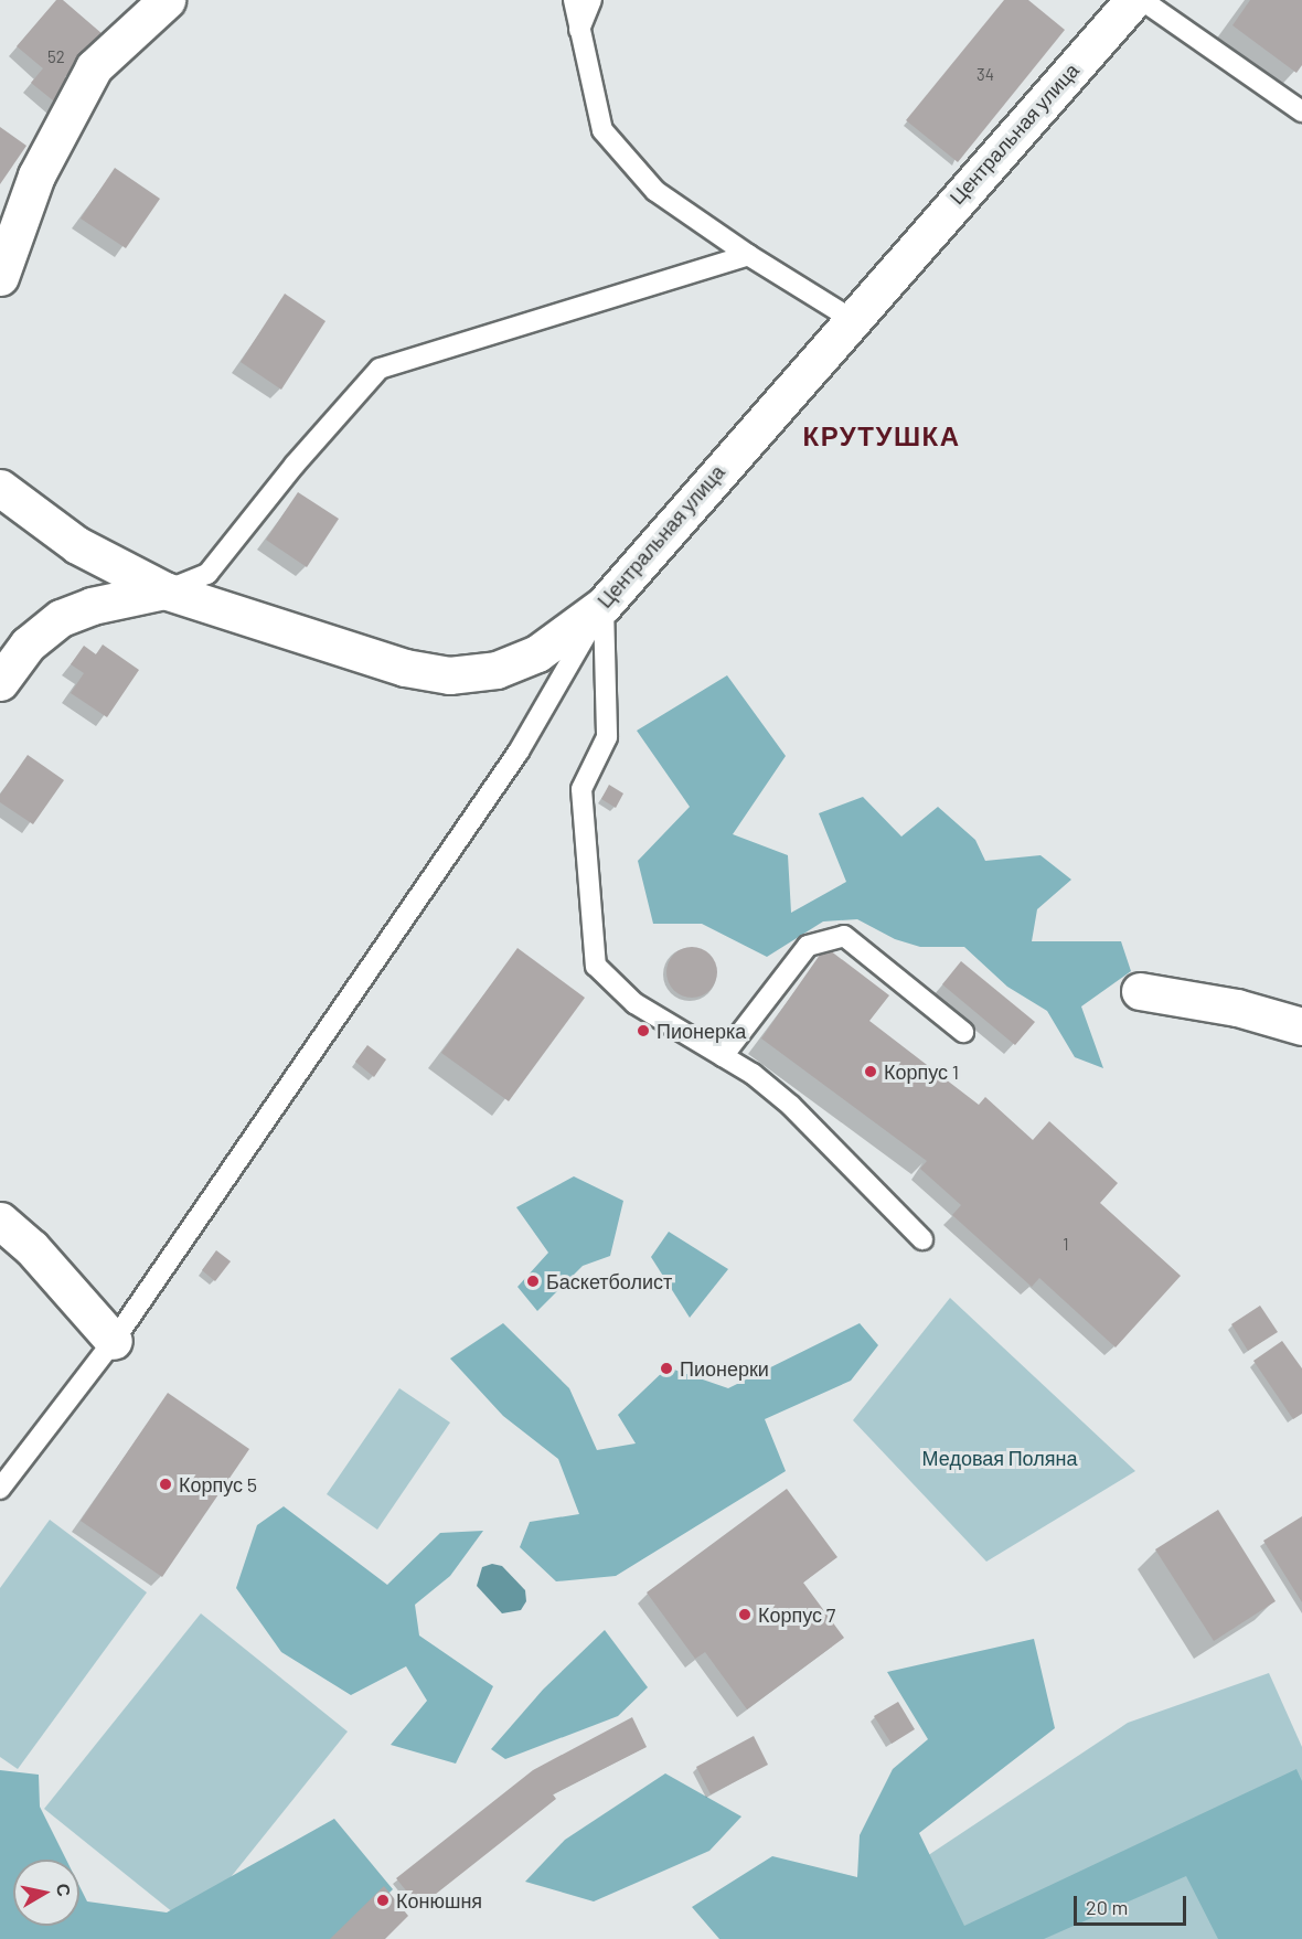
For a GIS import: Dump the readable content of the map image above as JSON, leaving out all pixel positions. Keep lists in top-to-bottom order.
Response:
{
  "streets": {
    "street": ["Центральная улица"]
  },
  "districts": ["КРУТУШКА"],
  "parks": ["Медовая Поляна"],
  "places": [
    "Пионерка",
    "Корпус 1",
    "Баскетболист",
    "Пионерки",
    "Корпус 5",
    "Корпус 7",
    "Конюшня"
  ],
  "house_numbers": ["52", "34", "1"],
  "scale_bar": "20 m",
  "north": "right"
}
